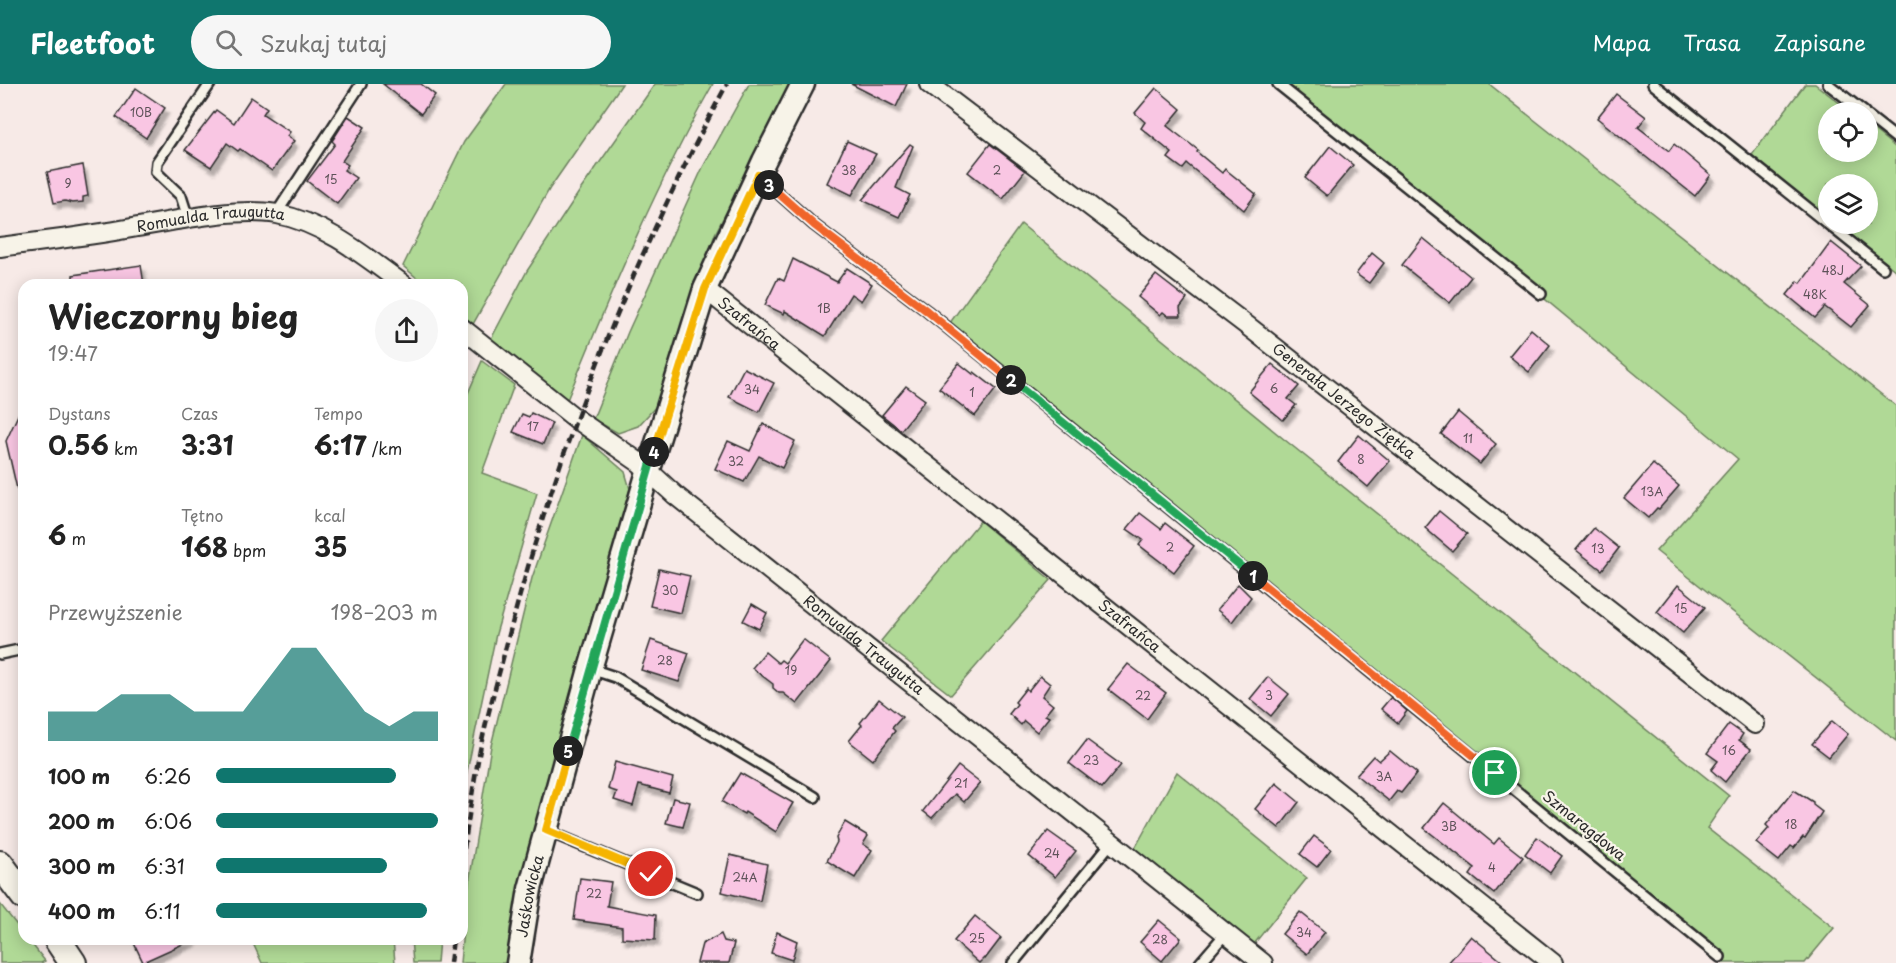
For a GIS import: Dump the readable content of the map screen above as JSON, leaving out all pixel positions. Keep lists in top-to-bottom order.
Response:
{
  "streets": {
    "street": [
      "Romualda Traugutta",
      "Szafrańca",
      "Generała Jerzego Ziętka",
      "Jaśkowicka"
    ],
    "lane": ["Szmaragdowa"]
  },
  "crossings": [
    ["Romualda Traugutta", "Jaśkowicka"],
    ["Szafrańca", "Jaśkowicka"],
    ["Szmaragdowa", "Jaśkowicka"]
  ],
  "house_numbers": [
    "10B",
    "38",
    "2",
    "15",
    "9",
    "48J",
    "48K",
    "1B",
    "6",
    "34",
    "1",
    "17",
    "11",
    "8",
    "32",
    "13A",
    "2",
    "13",
    "30",
    "15",
    "28",
    "19",
    "22",
    "3",
    "16",
    "23",
    "3A",
    "21",
    "18",
    "3B",
    "24",
    "4",
    "24A",
    "22",
    "34",
    "25",
    "28"
  ],
  "page": {
    "header": "Fleetfoot",
    "search": "Szukaj tutaj",
    "nav": ["Mapa", "Trasa", "Zapisane"],
    "pins": [
      "3",
      "2",
      "4",
      "1",
      "5"
    ],
    "heading": ["Wieczorny bieg", "19:47"],
    "stats": [
      ["Dystans", "0.56 km"],
      ["Czas", "3:31"],
      ["Tempo", "6:17 /km"],
      ["6 m"],
      ["Tętno", "168 bpm"],
      ["kcal", "35"]
    ],
    "chart": ["Przewyższenie", "198–203 m"],
    "list": [
      {
        "name": "100 m",
        "note": "6:26"
      },
      {
        "name": "200 m",
        "note": "6:06"
      },
      {
        "name": "300 m",
        "note": "6:31"
      },
      {
        "name": "400 m",
        "note": "6:11"
      }
    ]
  }
}
